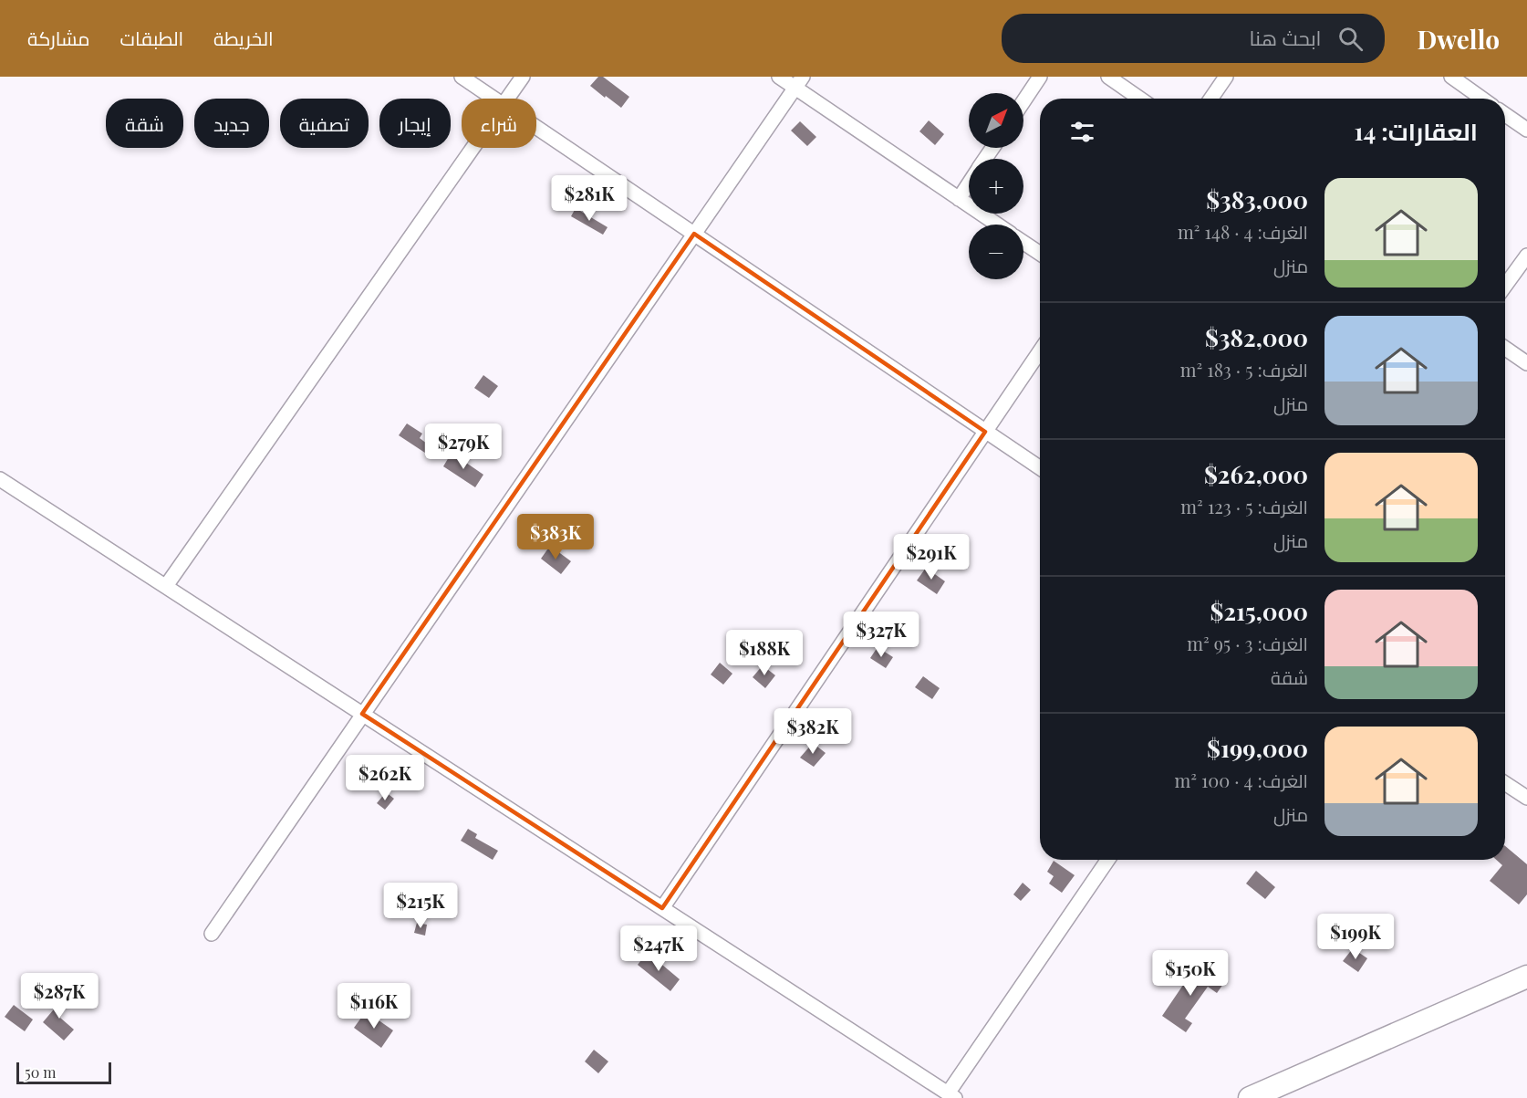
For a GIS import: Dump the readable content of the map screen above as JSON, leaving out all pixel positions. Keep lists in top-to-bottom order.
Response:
{
  "scale_bar": "50 m",
  "north": "top right",
  "page": {
    "header": "Dwello",
    "search": "ابحث هنا",
    "nav": ["الخريطة", "الطبقات", "مشاركة"],
    "map_buttons": ["+", "−"],
    "chip": [
      "شراء",
      "إيجار",
      "تصفية",
      "جديد",
      "شقة"
    ],
    "heading": "العقارات: 14",
    "list": [
      {
        "name": "$383,000",
        "note": "الغرف: 4 · 148 m² · منزل"
      },
      {
        "name": "$382,000",
        "note": "الغرف: 5 · 183 m² · منزل"
      },
      {
        "name": "$262,000",
        "note": "الغرف: 5 · 123 m² · منزل"
      },
      {
        "name": "$215,000",
        "note": "الغرف: 3 · 95 m² · شقة"
      },
      {
        "name": "$199,000",
        "note": "الغرف: 4 · 100 m² · منزل"
      }
    ],
    "price": [
      "$281K",
      "$279K",
      "$383K",
      "$291K",
      "$327K",
      "$188K",
      "$382K",
      "$262K",
      "$215K",
      "$199K",
      "$247K",
      "$150K",
      "$287K",
      "$116K"
    ],
    "scale": "50 m"
  }
}
